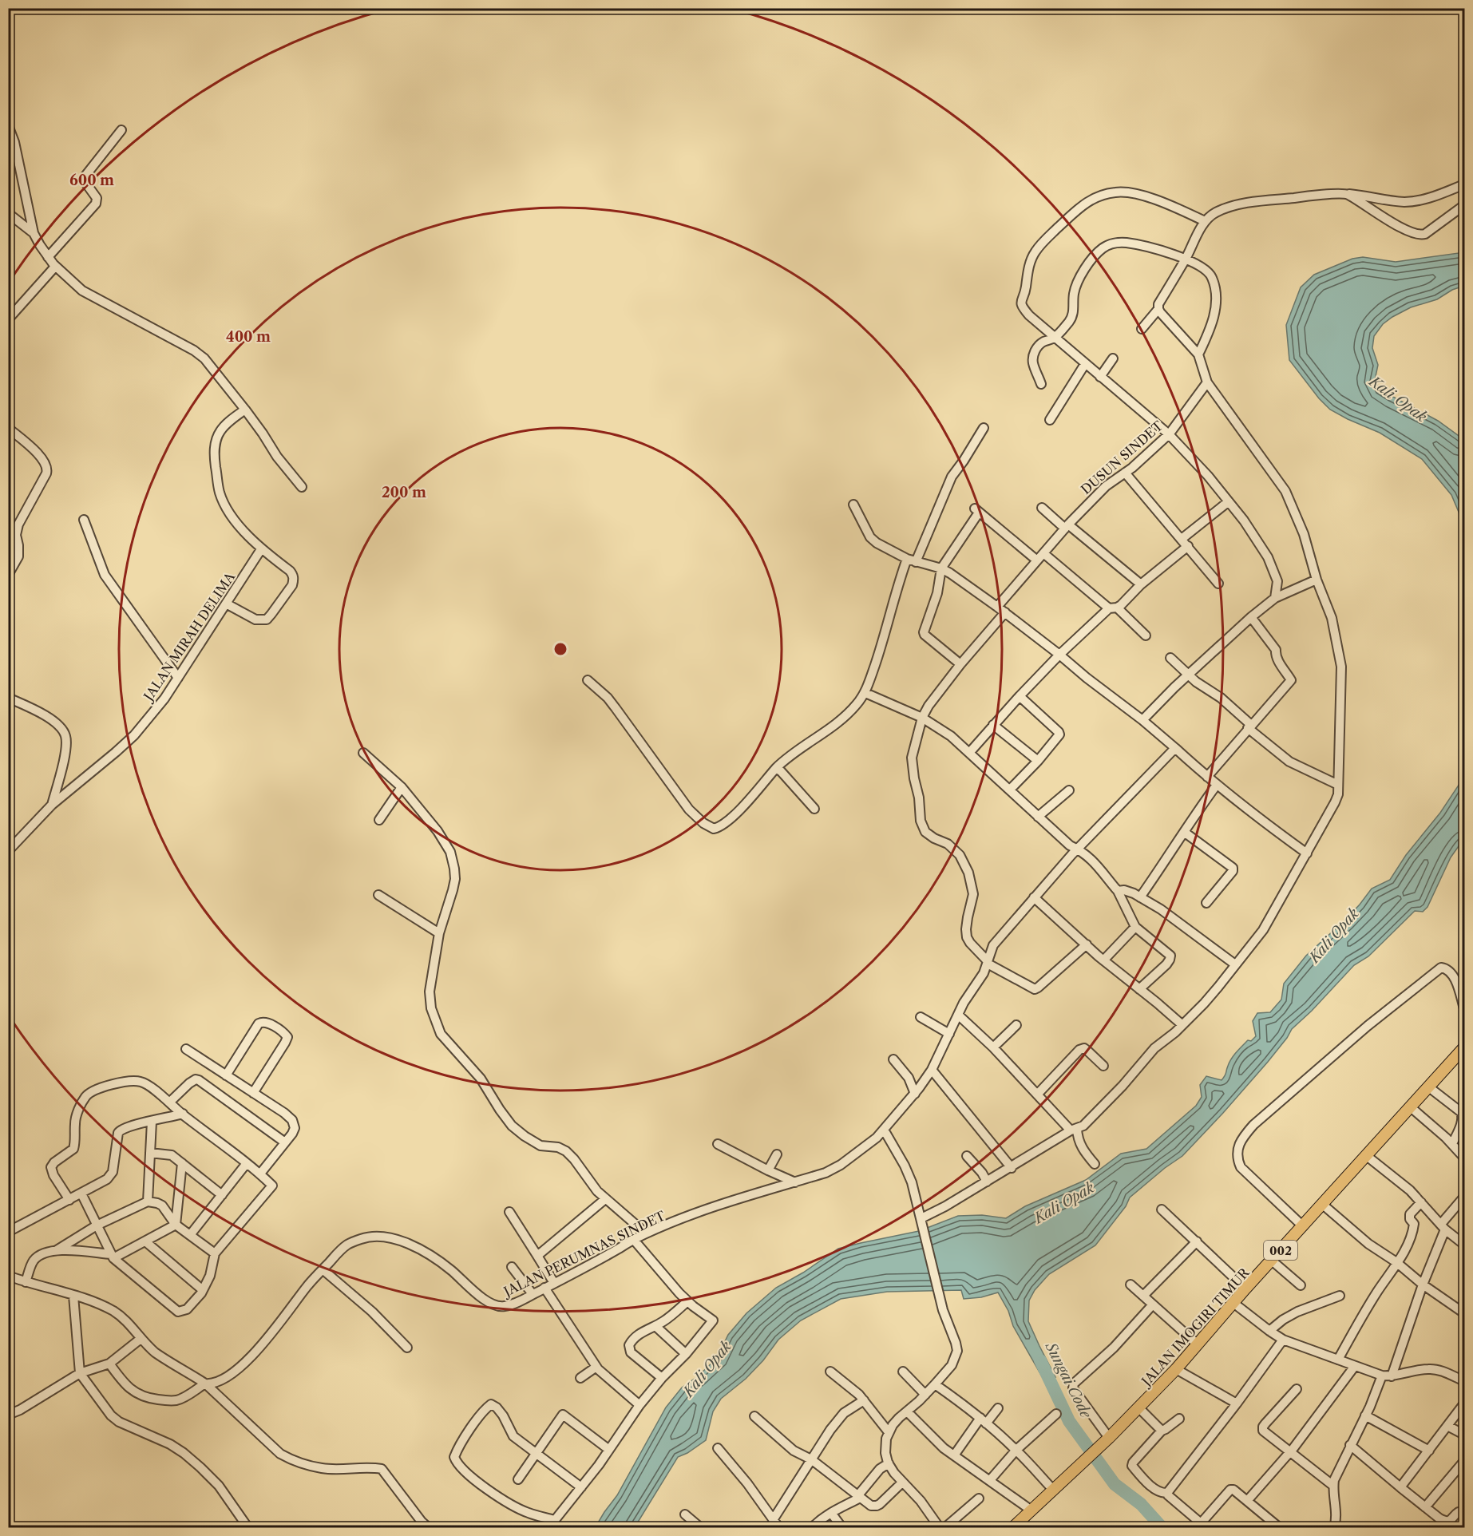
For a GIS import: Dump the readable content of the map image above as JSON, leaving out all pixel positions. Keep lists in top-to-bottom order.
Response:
{
  "streets": {
    "main road": ["002", "JALAN IMOGIRI TIMUR"],
    "street": ["DUSUN SINDET", "JALAN MIRAH DELIMA", "JALAN PERUMNAS SINDET"]
  },
  "water": ["Kali Opak", "Sungai Code"],
  "rings": ["600 m", "400 m", "200 m"]
}
